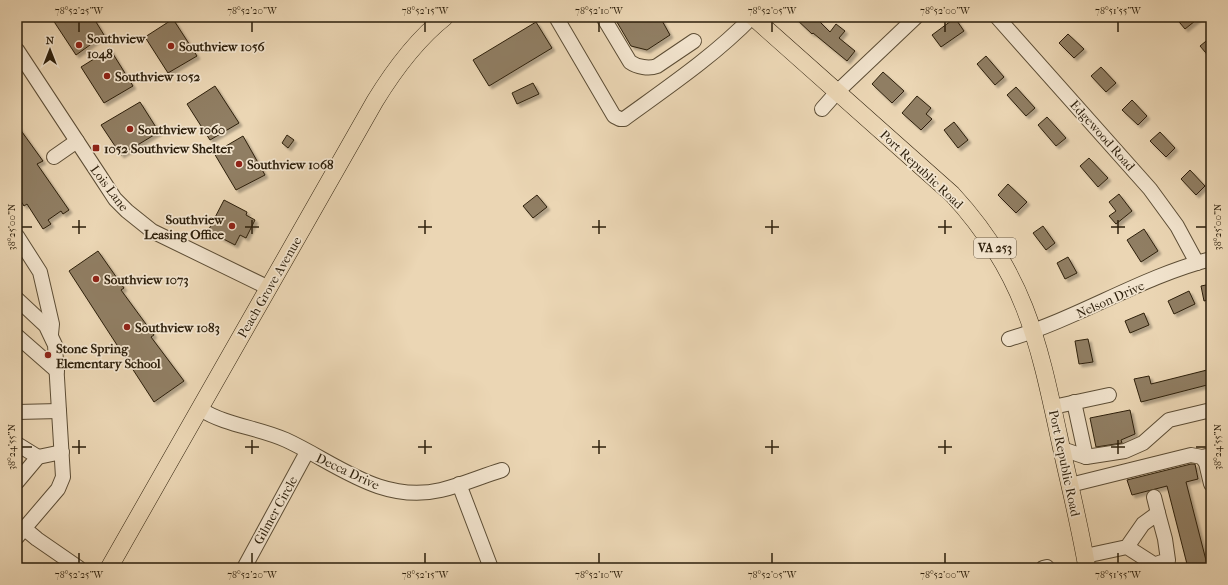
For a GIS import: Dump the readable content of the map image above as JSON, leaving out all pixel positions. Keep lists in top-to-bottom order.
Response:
{
  "streets": {
    "main road": ["Port Republic Road", "VA 253", "Peach Grove Avenue"],
    "street": [
      "Edgewood Road",
      "Lois Lane",
      "Nelson Drive",
      "Decca Drive",
      "Gilmer Circle"
    ]
  },
  "crossings": [
    ["Edgewood Road", "Nelson Drive"],
    ["Port Republic Road", "Nelson Drive"],
    ["Lois Lane", "Peach Grove Avenue"],
    ["Peach Grove Avenue", "Decca Drive"],
    ["Decca Drive", "Gilmer Circle"]
  ],
  "places": {
    "other": [
      "Southview 1048",
      "Southview 1056",
      "Southview 1052",
      "Southview 1060",
      "Southview 1068",
      "Southview Leasing Office",
      "Southview 1073",
      "Southview 1083",
      "Stone Spring Elementary School"
    ],
    "transit": ["1052 Southview Shelter"]
  },
  "north": "top",
  "coordinates": [
    "78°52'25\"W",
    "78°52'20\"W",
    "78°52'15\"W",
    "78°52'10\"W",
    "78°52'05\"W",
    "78°52'00\"W",
    "78°51'55\"W",
    "38°25'00\"N",
    "38°24'55\"N"
  ]
}
